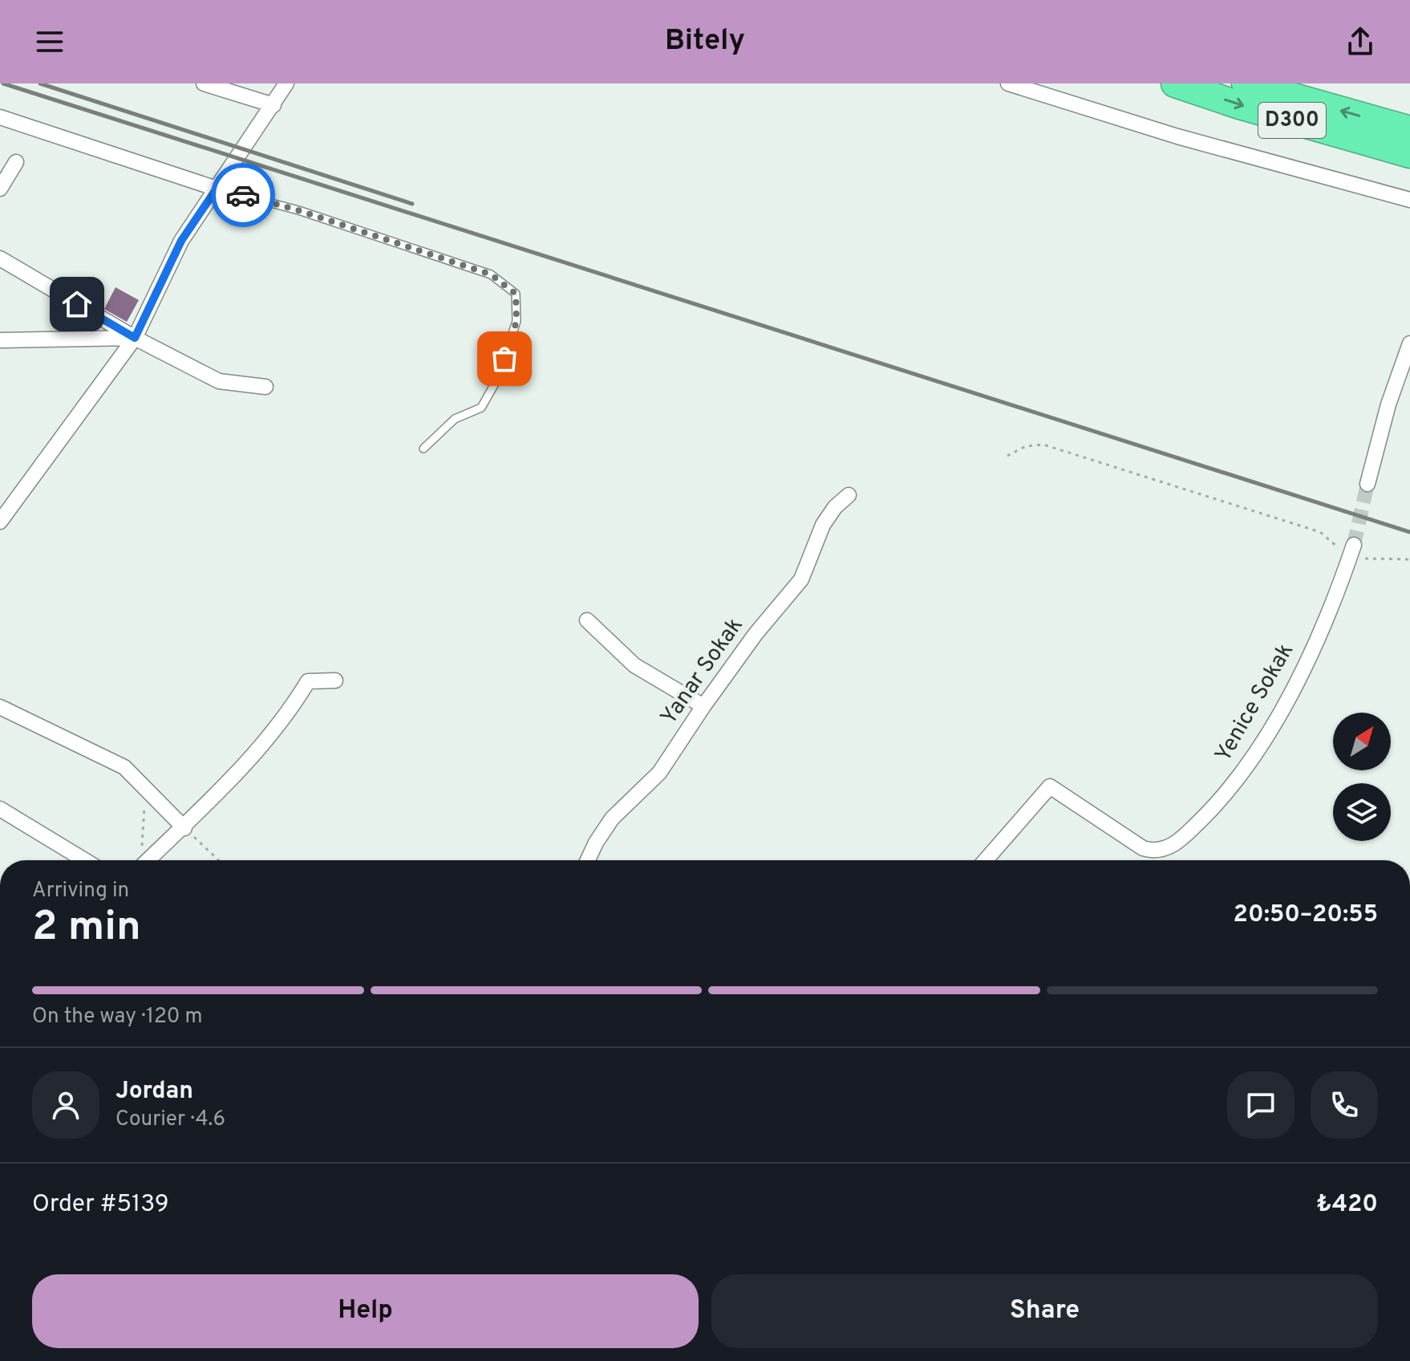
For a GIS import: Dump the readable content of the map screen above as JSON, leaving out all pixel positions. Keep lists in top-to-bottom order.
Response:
{
  "streets": {
    "highway": ["D300"],
    "street": ["Yanar Sokak", "Yenice Sokak"]
  },
  "north": "top right",
  "page": {
    "header": "Bitely",
    "heading": ["2 min", "Arriving in", "20:50–20:55"],
    "panel": [
      "Jordan",
      "Courier · 4.6",
      "Order #5139",
      "₺420"
    ],
    "bar": "On the way · 120 m",
    "buttons": ["Help", "Share"]
  }
}
